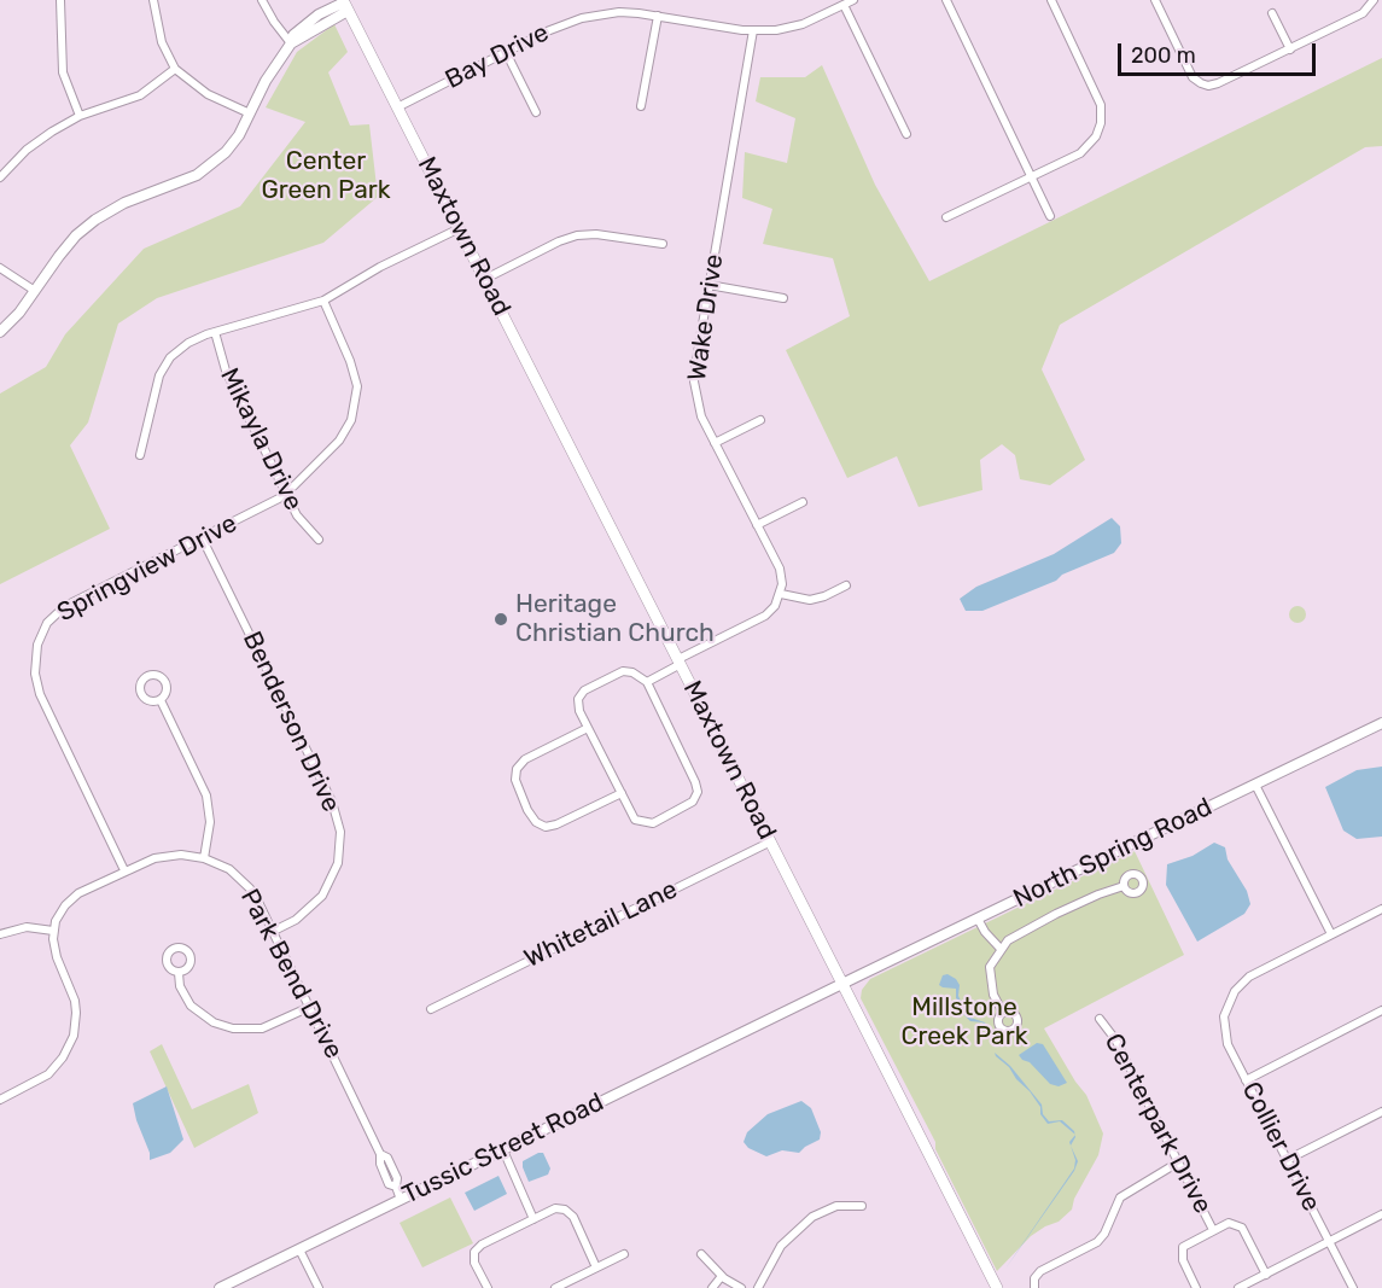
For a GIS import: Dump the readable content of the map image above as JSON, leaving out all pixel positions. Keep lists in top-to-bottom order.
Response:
{
  "streets": {
    "main road": ["Maxtown Road", "North Spring Road", "Tussic Street Road"],
    "street": [
      "Bay Drive",
      "Wake Drive",
      "Mikayla Drive",
      "Springview Drive",
      "Benderson Drive",
      "Whitetail Lane",
      "Park Bend Drive",
      "Centerpark Drive",
      "Collier Drive"
    ]
  },
  "crossings": [
    ["Bay Drive", "Maxtown Road"],
    ["Bay Drive", "Wake Drive"],
    ["Maxtown Road", "North Spring Road"],
    ["Maxtown Road", "Whitetail Lane"],
    ["Maxtown Road", "Tussic Street Road"],
    ["Mikayla Drive", "Springview Drive"],
    ["Springview Drive", "Benderson Drive"],
    ["Springview Drive", "Park Bend Drive"],
    ["Benderson Drive", "Park Bend Drive"],
    ["North Spring Road", "Tussic Street Road"],
    ["Park Bend Drive", "Tussic Street Road"]
  ],
  "parks": ["Center Green Park", "Millstone Creek Park"],
  "places": ["Heritage Christian Church"],
  "scale_bar": "200 m"
}
